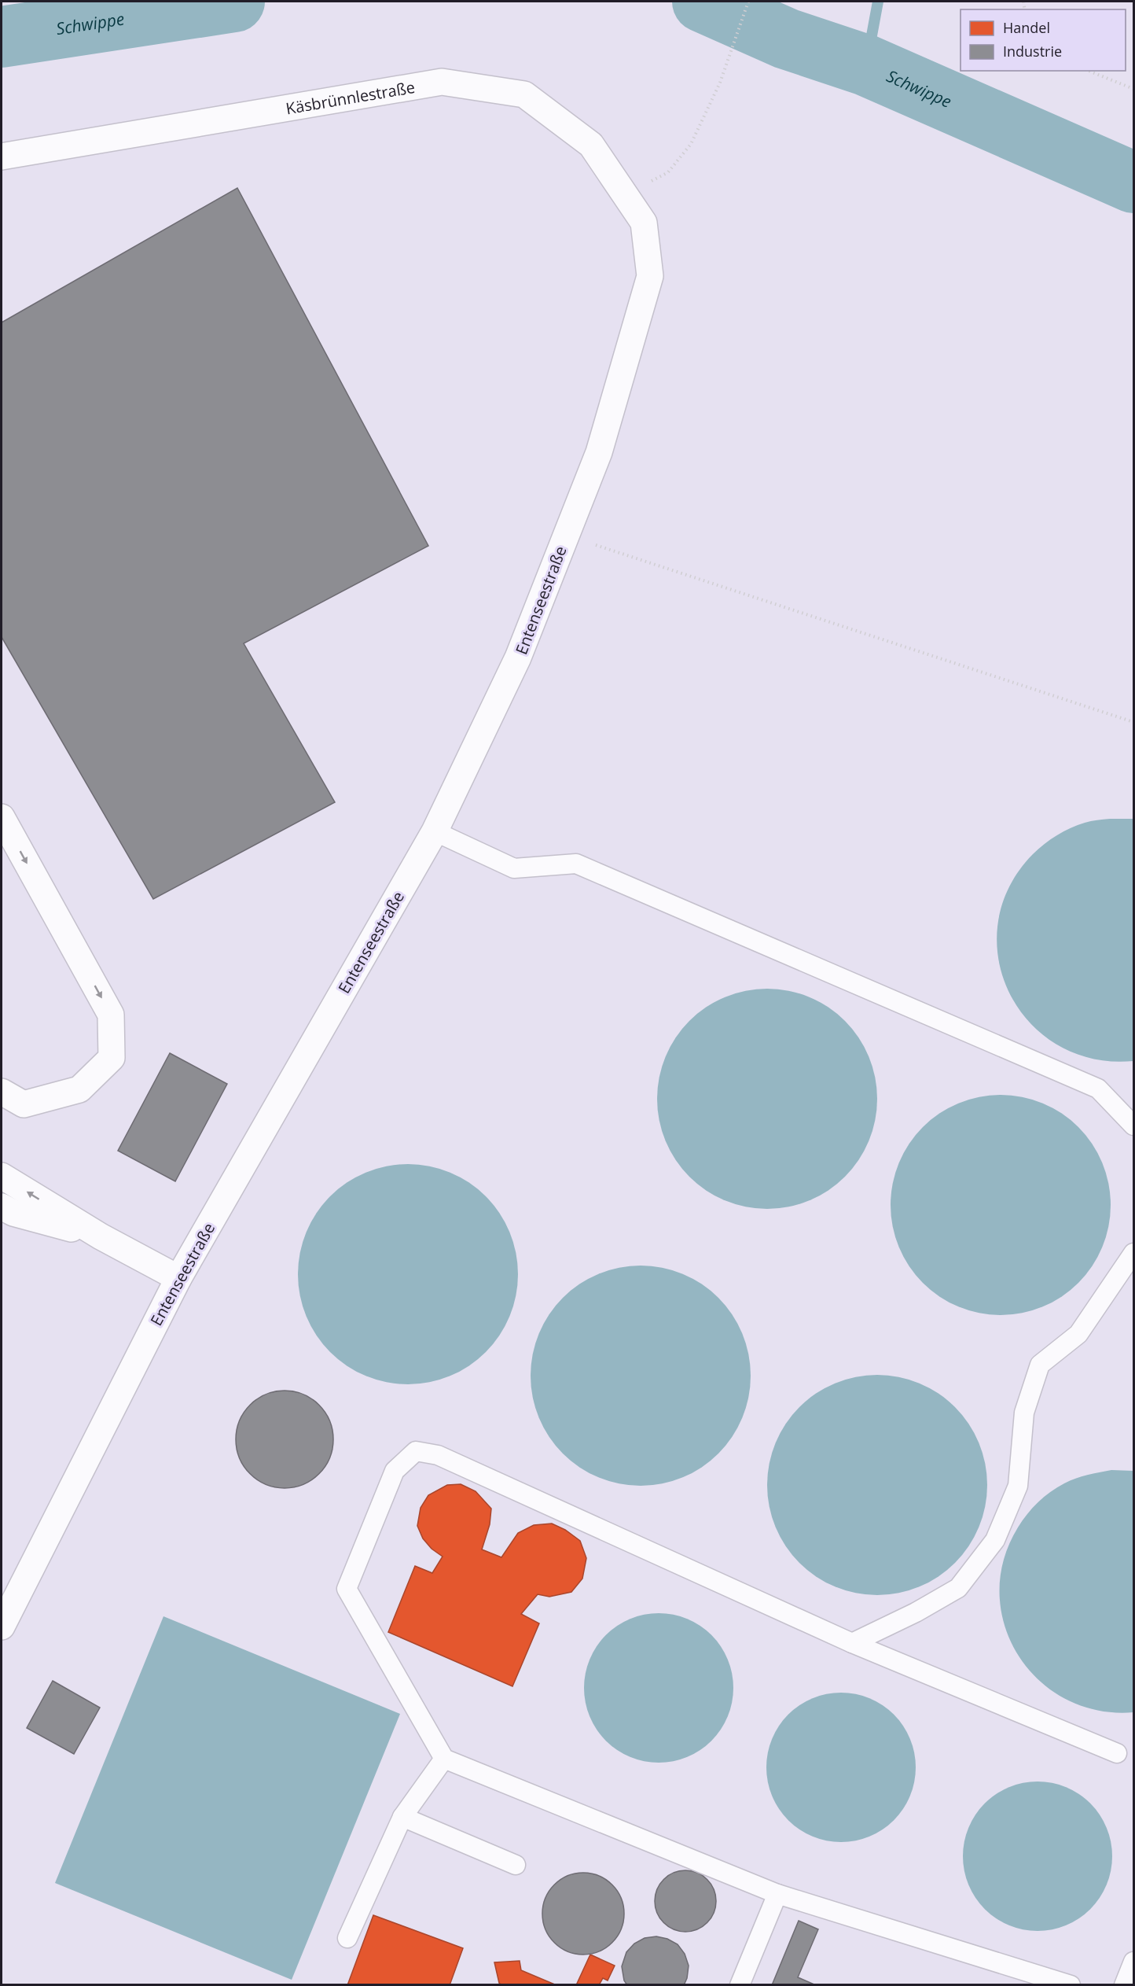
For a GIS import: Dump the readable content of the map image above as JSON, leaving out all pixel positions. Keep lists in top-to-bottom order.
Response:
{
  "streets": {
    "street": ["Käsbrünnlestraße", "Entenseestraße"]
  },
  "crossings": [
    ["Käsbrünnlestraße", "Entenseestraße"]
  ],
  "water": ["Schwippe"],
  "legend": ["Handel", "Industrie"]
}
